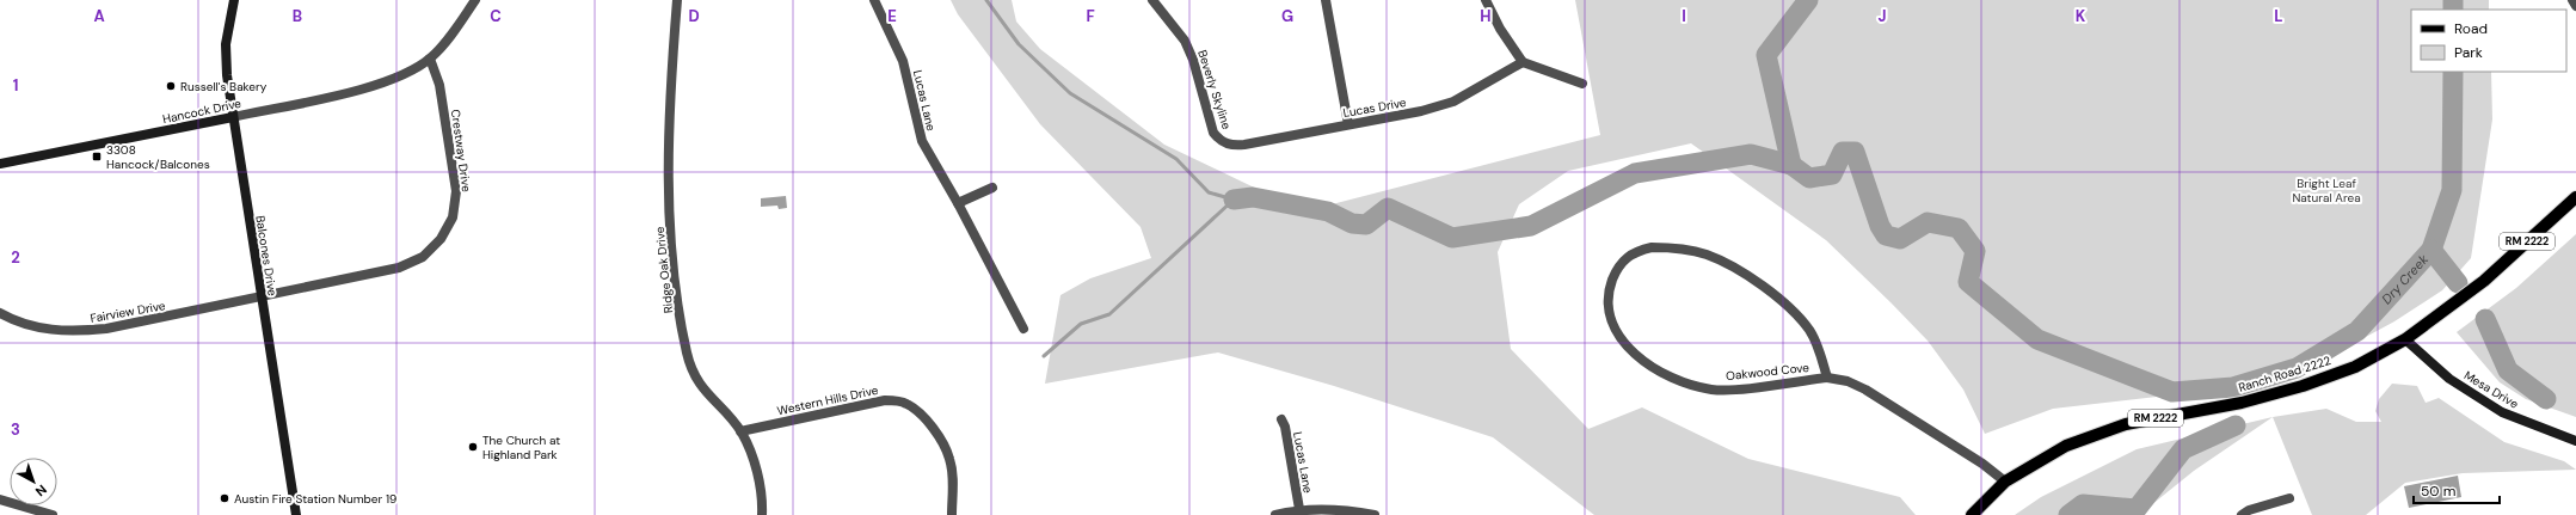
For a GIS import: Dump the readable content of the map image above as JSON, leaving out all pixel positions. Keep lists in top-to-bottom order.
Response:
{
  "streets": {
    "main road": ["RM 2222", "Ranch Road 2222"],
    "street": [
      "Beverly Skyline",
      "Lucas Lane",
      "Lucas Drive",
      "Hancock Drive",
      "Crestway Drive",
      "Balcones Drive",
      "Ridge Oak Drive",
      "Fairview Drive",
      "Oakwood Cove",
      "Mesa Drive",
      "Western Hills Drive"
    ]
  },
  "crossings": [
    ["Beverly Skyline", "Lucas Drive"],
    ["Hancock Drive", "Crestway Drive"],
    ["Hancock Drive", "Balcones Drive"],
    ["Crestway Drive", "Balcones Drive"],
    ["Crestway Drive", "Fairview Drive"],
    ["Balcones Drive", "Fairview Drive"],
    ["Ridge Oak Drive", "Western Hills Drive"],
    ["Oakwood Cove", "Ranch Road 2222"],
    ["Ranch Road 2222", "Mesa Drive"]
  ],
  "water": ["Dry Creek"],
  "parks": ["Bright Leaf Natural Area"],
  "places": {
    "other": ["Russell's Bakery", "The Church at Highland Park", "Austin Fire Station Number 19"],
    "transit": ["3308 Hancock/Balcones"]
  },
  "legend": ["Road", "Park"],
  "scale_bar": "50 m",
  "north": "bottom right",
  "grid": {
    "columns": [
      "A",
      "B",
      "C",
      "D",
      "E",
      "F",
      "G",
      "H",
      "I",
      "J",
      "K",
      "L"
    ],
    "rows": ["1", "2", "3"]
  }
}
